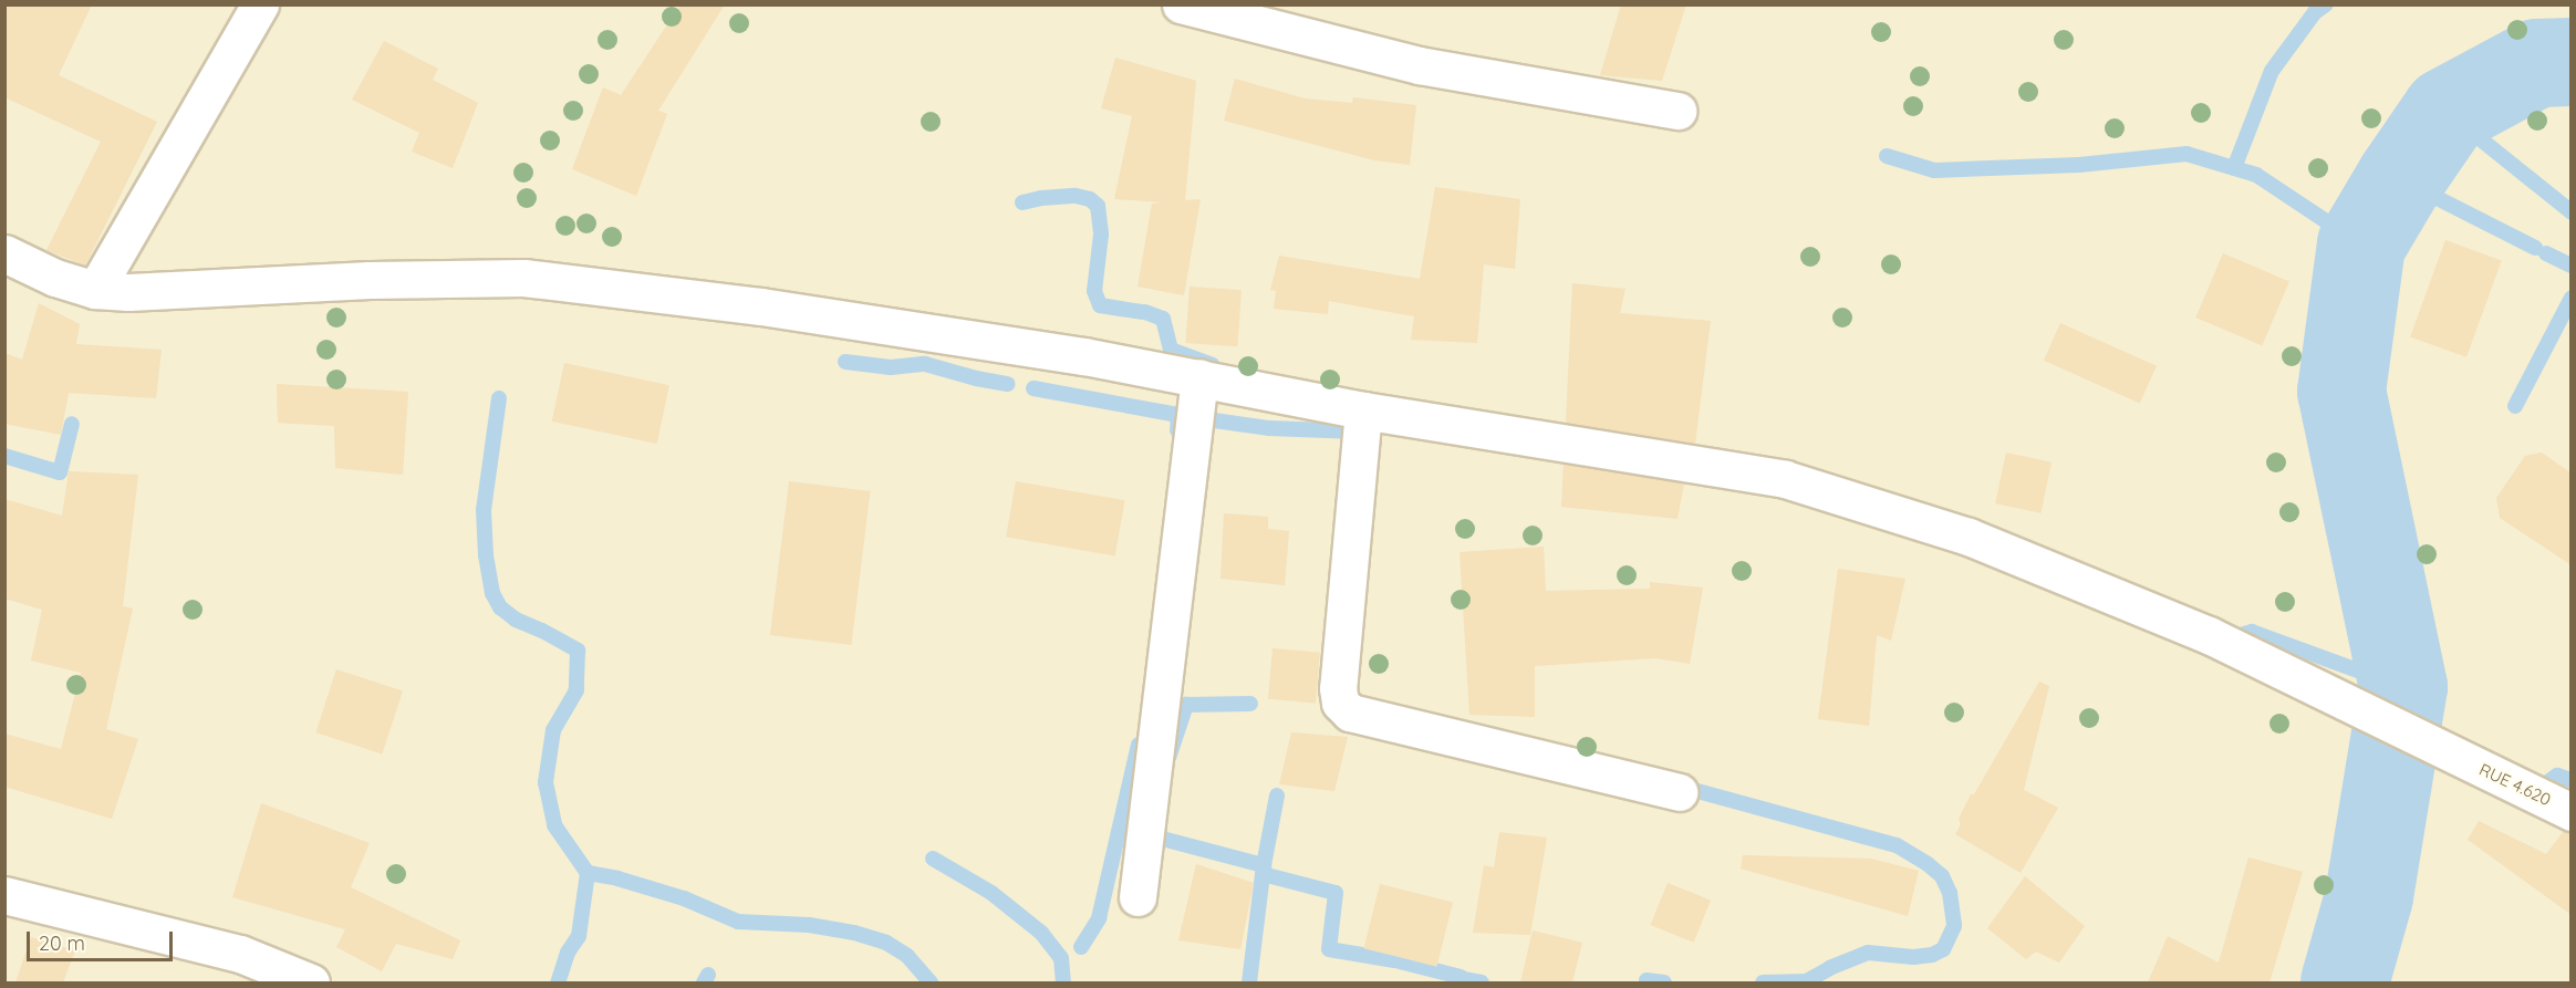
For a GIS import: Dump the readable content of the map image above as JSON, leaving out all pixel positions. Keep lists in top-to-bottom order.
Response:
{
  "streets": {
    "street": ["RUE 4.620"]
  },
  "scale_bar": "20 m"
}
